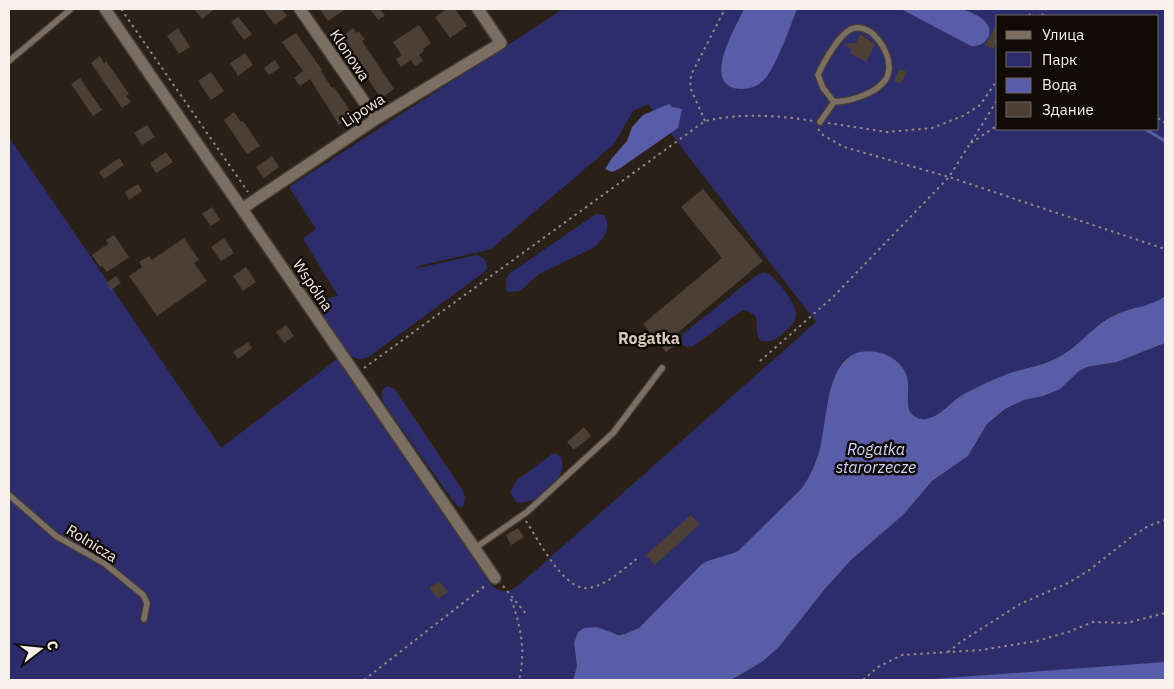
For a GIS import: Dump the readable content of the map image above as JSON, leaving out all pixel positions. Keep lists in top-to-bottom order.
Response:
{
  "streets": {
    "street": ["Klonowa", "Lipowa", "Wspólna"],
    "lane": ["Rolnicza"]
  },
  "crossings": [
    ["Klonowa", "Lipowa"],
    ["Lipowa", "Wspólna"]
  ],
  "districts": ["Rogatka"],
  "water": ["Rogatka starorzecze"],
  "legend": [
    "Улица",
    "Парк",
    "Вода",
    "Здание"
  ],
  "north": "right"
}
